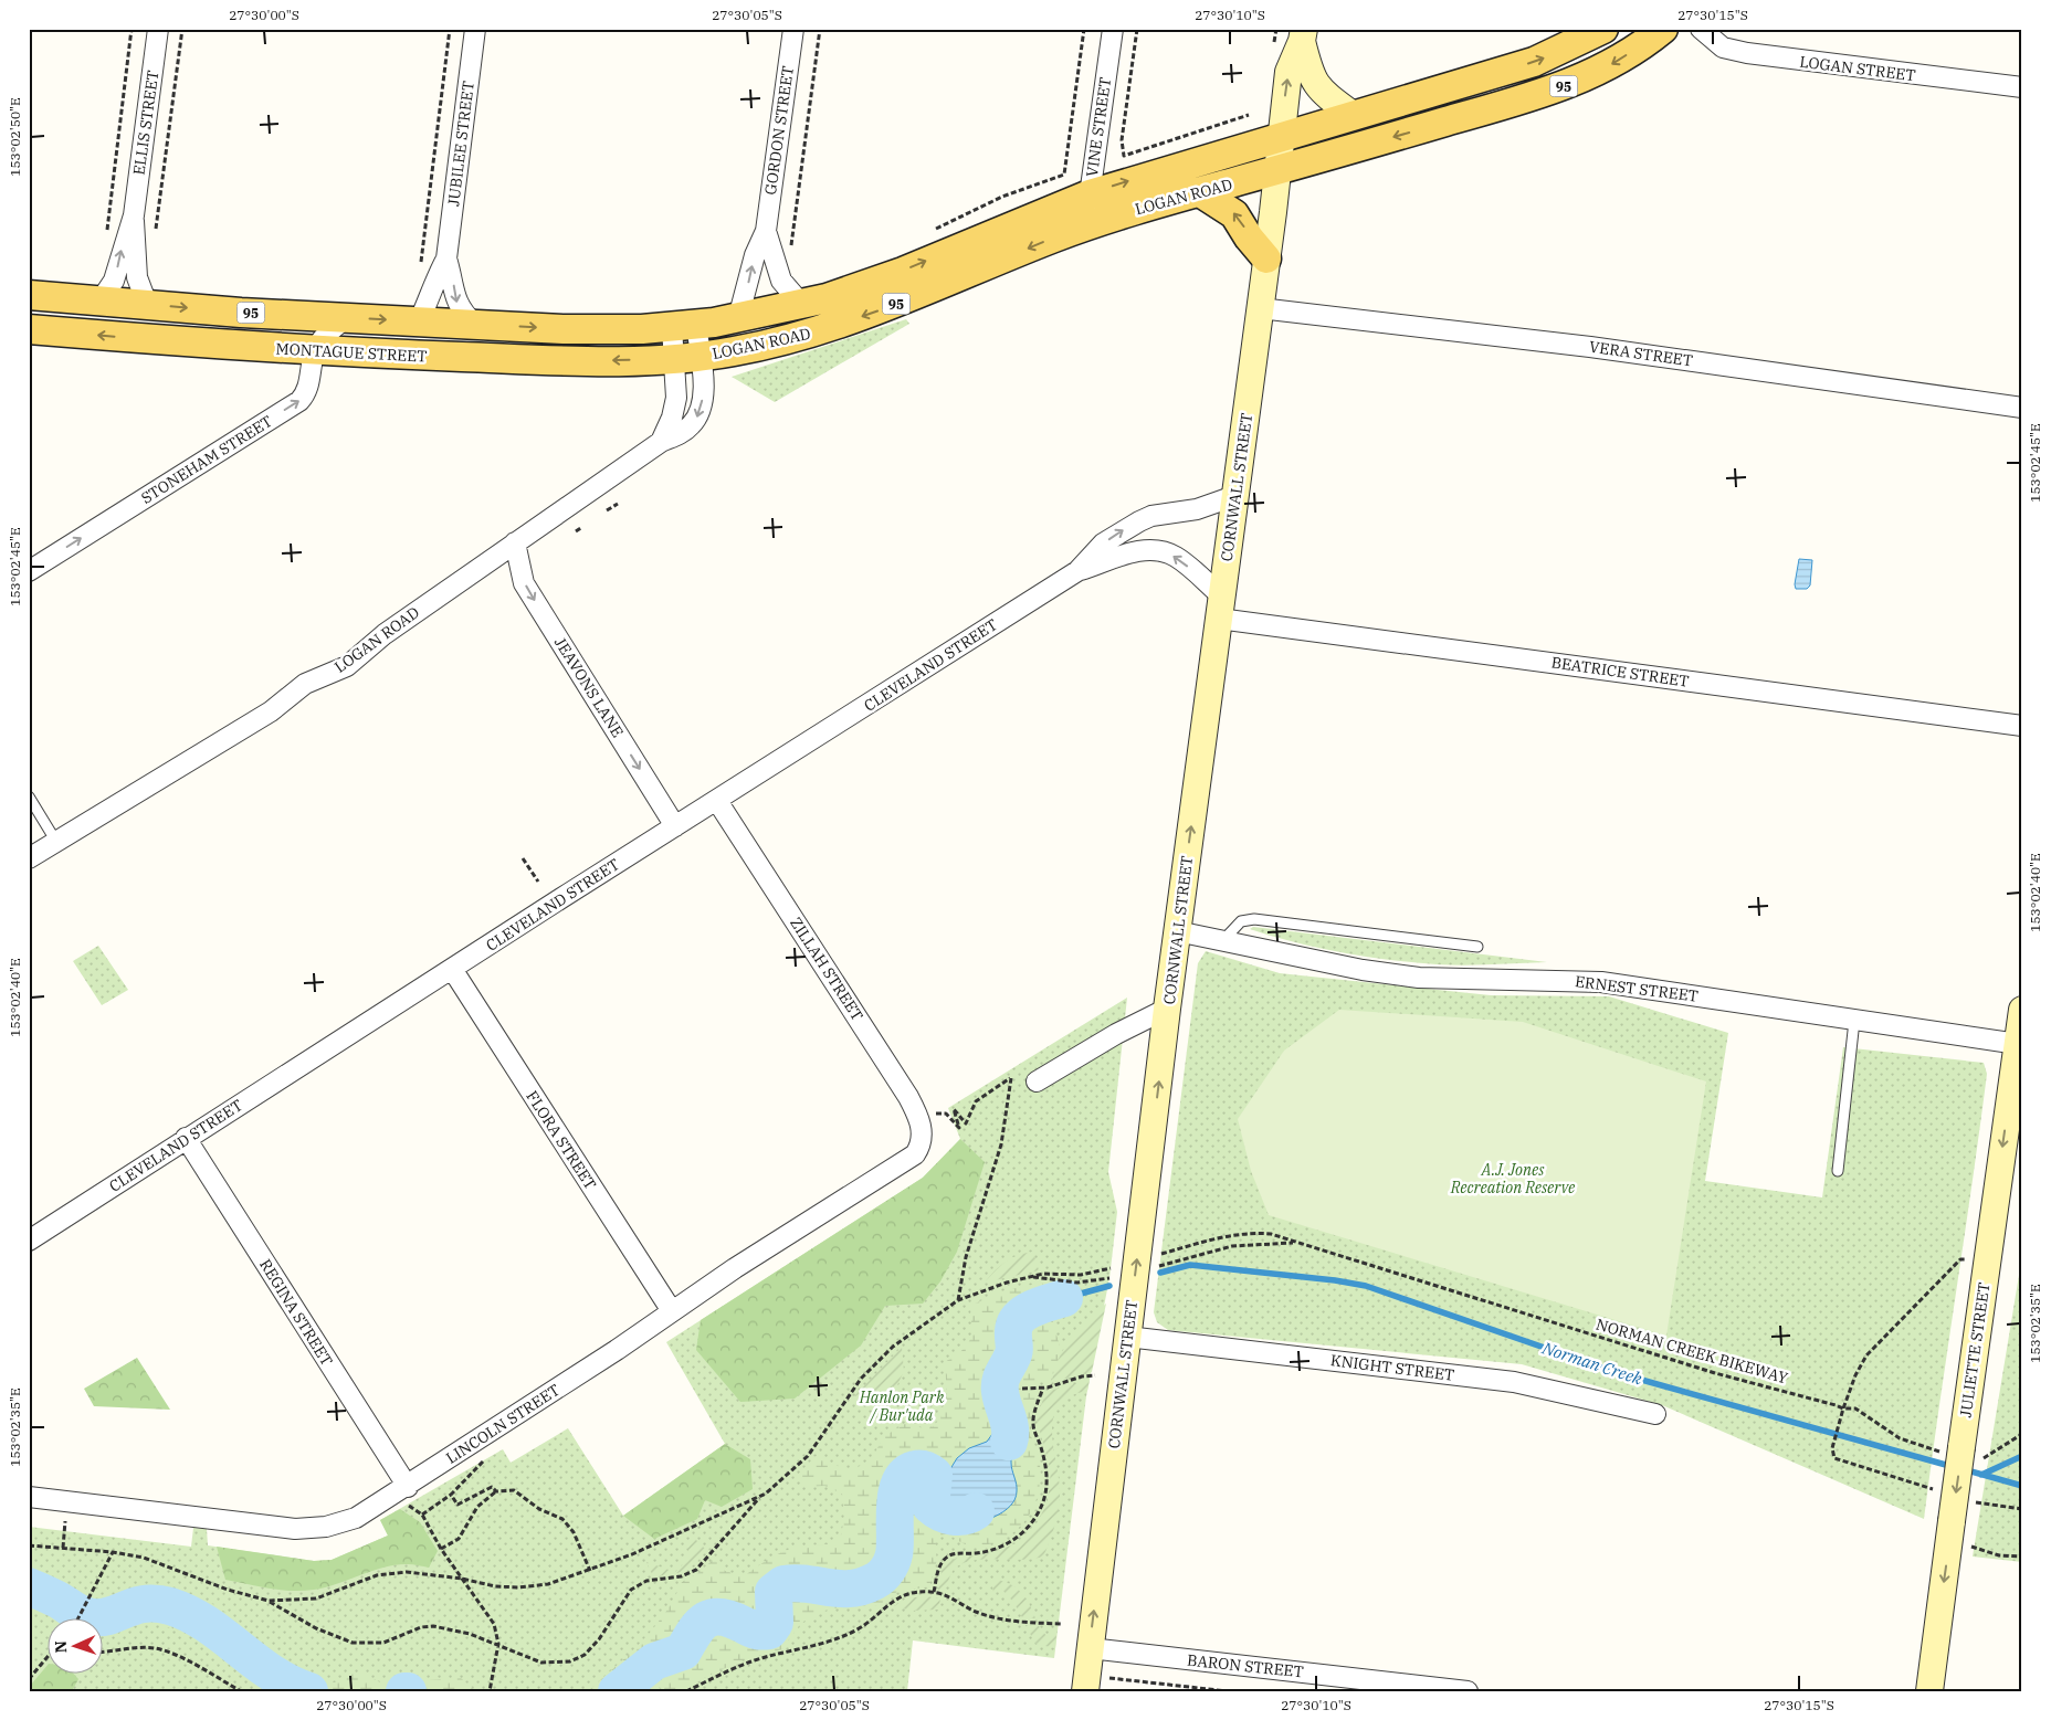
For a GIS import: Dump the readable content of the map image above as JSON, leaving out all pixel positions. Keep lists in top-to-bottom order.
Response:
{
  "streets": {
    "main road": [
      "95",
      "LOGAN ROAD",
      "MONTAGUE STREET",
      "CORNWALL STREET",
      "JULIETTE STREET"
    ],
    "street": [
      "LOGAN STREET",
      "ELLIS STREET",
      "VINE STREET",
      "GORDON STREET",
      "JUBILEE STREET",
      "VERA STREET",
      "STONEHAM STREET",
      "CLEVELAND STREET",
      "BEATRICE STREET",
      "JEAVONS LANE",
      "ZILLAH STREET",
      "ERNEST STREET",
      "FLORA STREET",
      "REGINA STREET",
      "KNIGHT STREET",
      "LINCOLN STREET",
      "BARON STREET"
    ],
    "path": ["NORMAN CREEK BIKEWAY"]
  },
  "crossings": [
    ["95", "ELLIS STREET"],
    ["95", "JUBILEE STREET"],
    ["95", "LOGAN ROAD"],
    ["95", "STONEHAM STREET"],
    ["VINE STREET", "LOGAN ROAD"],
    ["GORDON STREET", "LOGAN ROAD"],
    ["LOGAN ROAD", "MONTAGUE STREET"],
    ["LOGAN ROAD", "CORNWALL STREET"],
    ["LOGAN ROAD", "JEAVONS LANE"],
    ["MONTAGUE STREET", "STONEHAM STREET"],
    ["VERA STREET", "CORNWALL STREET"],
    ["CORNWALL STREET", "CLEVELAND STREET"],
    ["CORNWALL STREET", "BEATRICE STREET"],
    ["CORNWALL STREET", "ERNEST STREET"],
    ["CORNWALL STREET", "KNIGHT STREET"],
    ["CORNWALL STREET", "BARON STREET"],
    ["CLEVELAND STREET", "BEATRICE STREET"],
    ["CLEVELAND STREET", "JEAVONS LANE"],
    ["CLEVELAND STREET", "ZILLAH STREET"],
    ["CLEVELAND STREET", "FLORA STREET"],
    ["CLEVELAND STREET", "REGINA STREET"],
    ["ZILLAH STREET", "LINCOLN STREET"],
    ["ERNEST STREET", "JULIETTE STREET"],
    ["FLORA STREET", "LINCOLN STREET"],
    ["REGINA STREET", "LINCOLN STREET"],
    ["JULIETTE STREET", "NORMAN CREEK BIKEWAY"]
  ],
  "one_way": [
    "STONEHAM STREET",
    "CORNWALL STREET",
    "JEAVONS LANE",
    "JULIETTE STREET"
  ],
  "water": ["Norman Creek"],
  "parks": ["A.J. Jones Recreation Reserve", "Hanlon Park / Bur'uda"],
  "north": "left",
  "coordinates": [
    "27°30'00\"S",
    "27°30'05\"S",
    "27°30'10\"S",
    "27°30'15\"S",
    "153°02'50\"E",
    "153°02'45\"E",
    "153°02'40\"E",
    "153°02'35\"E"
  ]
}
